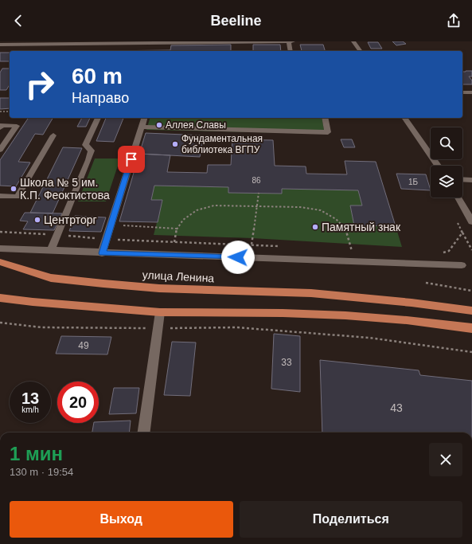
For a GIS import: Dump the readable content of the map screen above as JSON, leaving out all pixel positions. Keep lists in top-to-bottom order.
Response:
{
  "streets": {
    "main road": ["улица Ленина"]
  },
  "places": [
    "Аллея Славы",
    "Фундаментальная библиотека ВГПУ",
    "Школа № 5 им. К.П. Феоктистова",
    "Центрторг",
    "Памятный знак"
  ],
  "house_numbers": [
    "86",
    "1Б",
    "49",
    "33",
    "43"
  ],
  "page": {
    "header": "Beeline",
    "turn": ["60 m", "Направо"],
    "speed": "13 km/h",
    "limit": "20",
    "heading": ["1 мин", "130 m · 19:54"],
    "buttons": ["Выход", "Поделиться"]
  }
}
